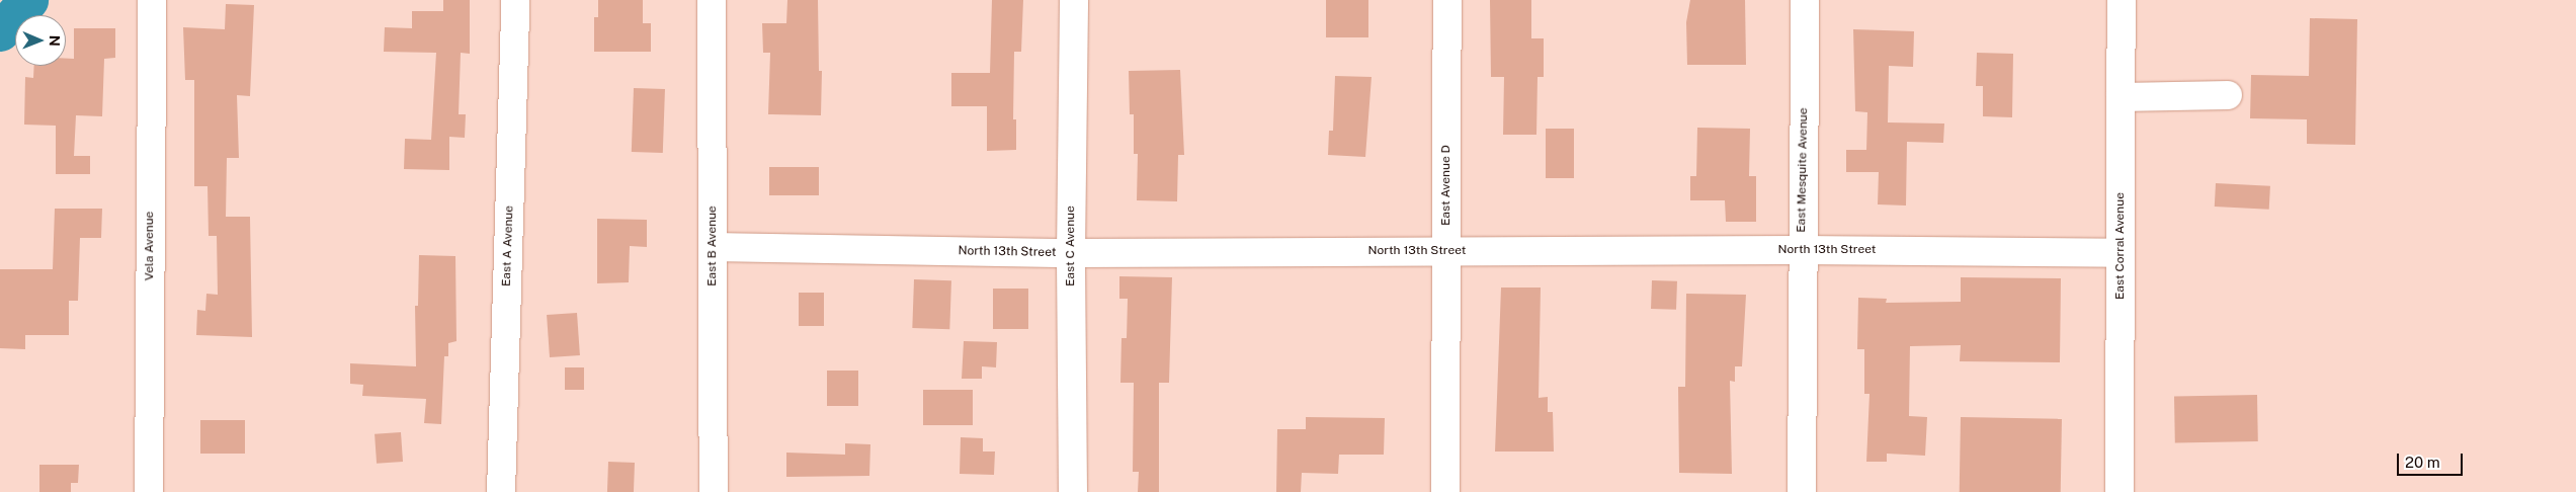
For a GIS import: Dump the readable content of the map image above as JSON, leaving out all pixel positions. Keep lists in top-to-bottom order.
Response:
{
  "streets": {
    "street": [
      "East Mesquite Avenue",
      "East Avenue D",
      "Vela Avenue",
      "East A Avenue",
      "East B Avenue",
      "East C Avenue",
      "East Corral Avenue",
      "North 13th Street"
    ]
  },
  "crossings": [
    ["East Mesquite Avenue", "North 13th Street"],
    ["East Avenue D", "North 13th Street"],
    ["East B Avenue", "North 13th Street"],
    ["East C Avenue", "North 13th Street"],
    ["East Corral Avenue", "North 13th Street"]
  ],
  "scale_bar": "20 m",
  "north": "right"
}
